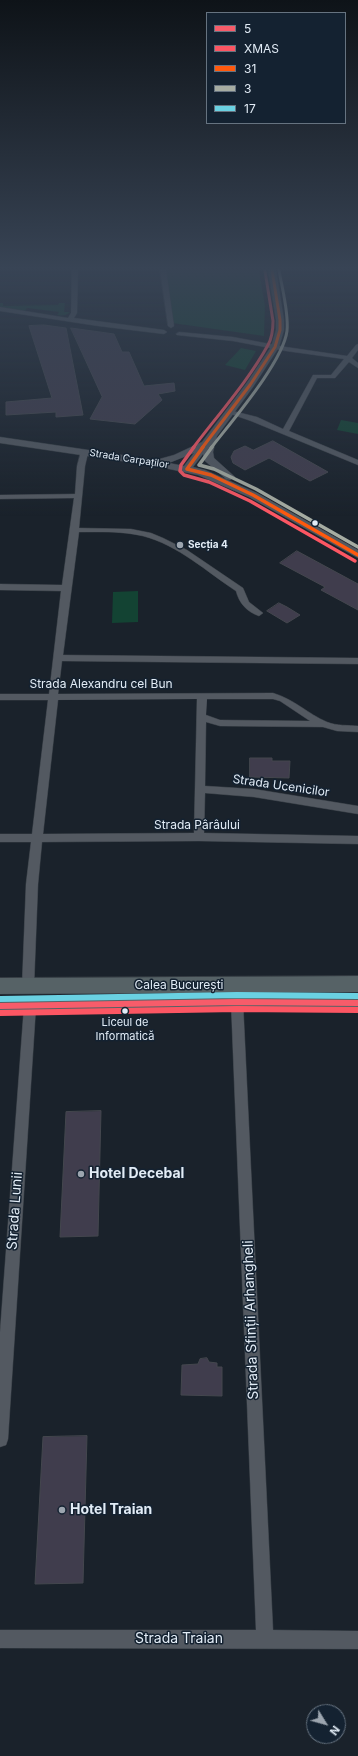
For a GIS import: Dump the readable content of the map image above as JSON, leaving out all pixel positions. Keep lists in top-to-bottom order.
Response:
{
  "streets": {
    "main road": ["Strada Carpaților", "Calea București"],
    "street": [
      "Strada Alexandru cel Bun",
      "Strada Ucenicilor",
      "Strada Pârâului",
      "Strada Lunii",
      "Strada Sfinții Arhangheli",
      "Strada Traian"
    ]
  },
  "crossings": [
    ["Calea București", "Strada Lunii"],
    ["Calea București", "Strada Sfinții Arhangheli"],
    ["Strada Sfinții Arhangheli", "Strada Traian"]
  ],
  "places": [
    "Secția 4",
    "Liceul de Informatică",
    "Hotel Decebal",
    "Hotel Traian"
  ],
  "lines": [
    "transit line XMAS",
    "transit line 31",
    "transit line 3",
    "transit line 17",
    "transit line 5"
  ],
  "legend": [
    "5",
    "XMAS",
    "31",
    "3",
    "17"
  ],
  "north": "bottom right"
}
